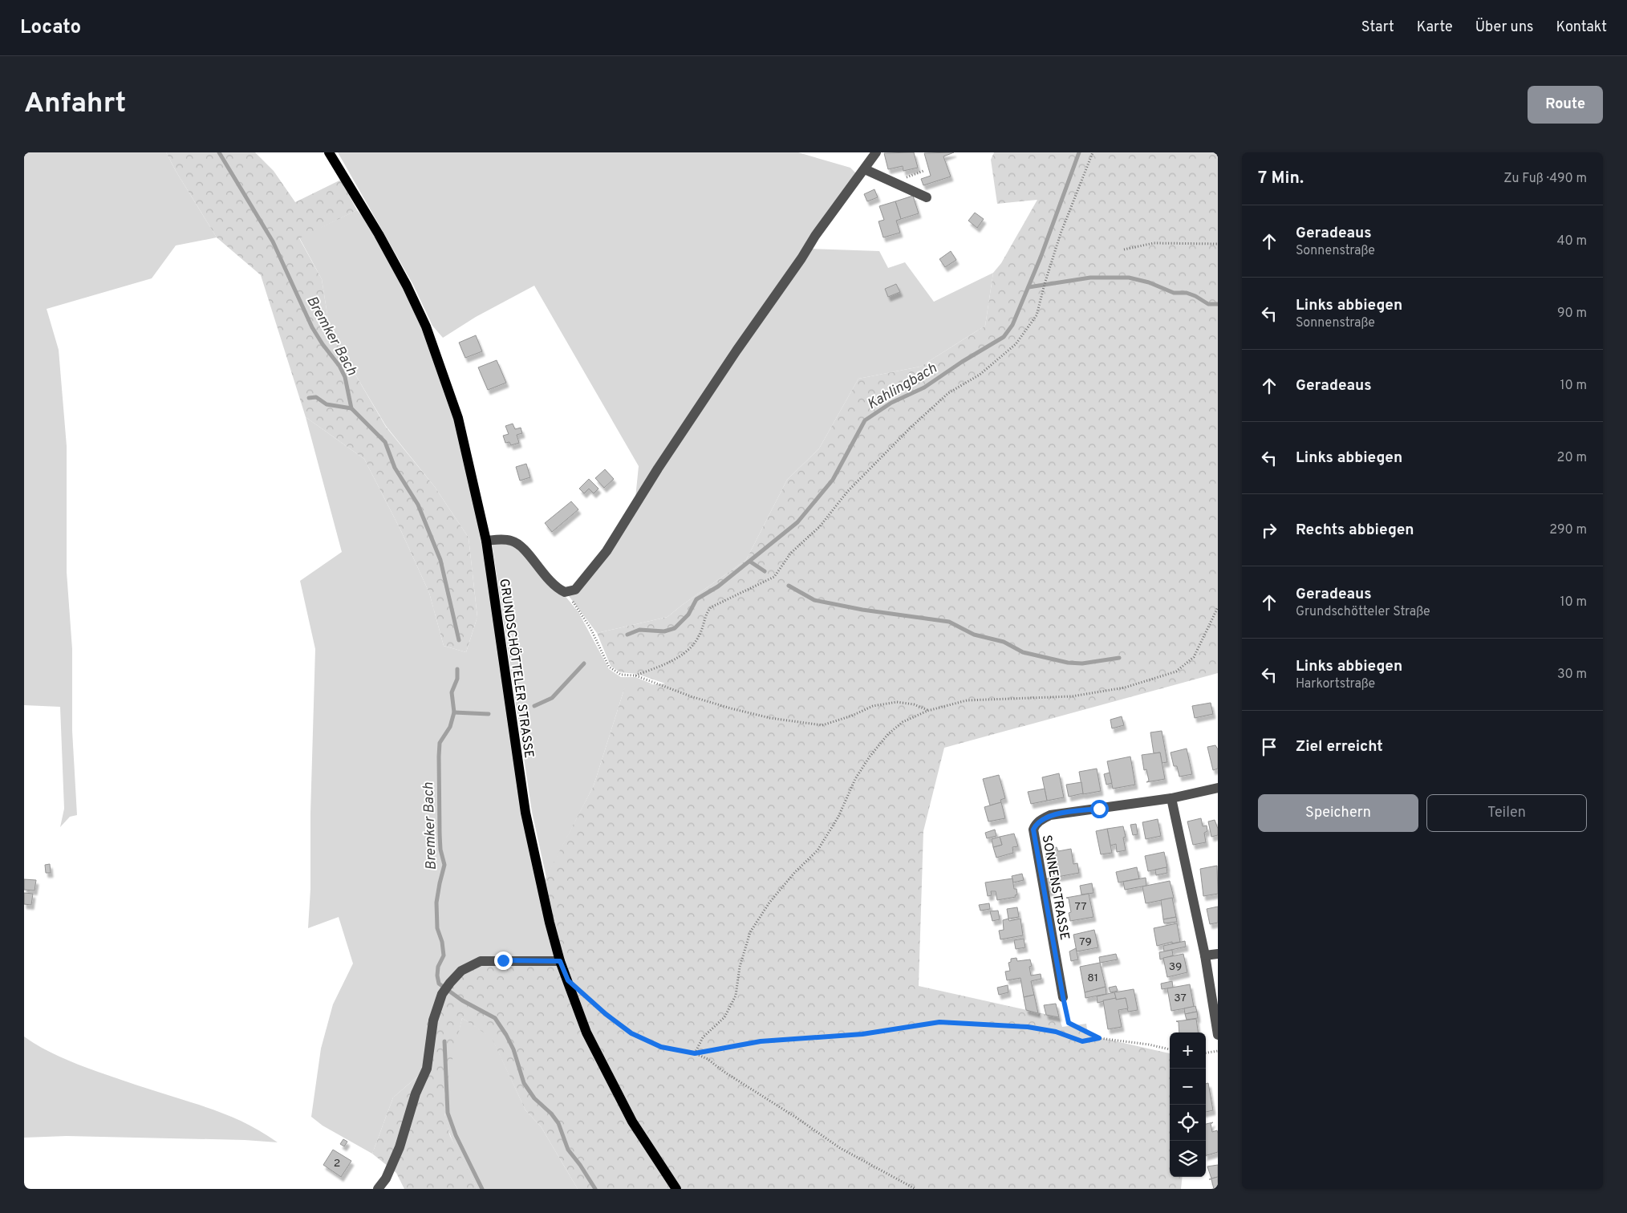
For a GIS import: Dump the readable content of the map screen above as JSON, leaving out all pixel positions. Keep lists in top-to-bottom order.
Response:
{
  "streets": {
    "main road": ["GRUNDSCHÖTTELER STRASSE"],
    "street": ["SONNENSTRASSE"]
  },
  "water": ["Bremker Bach", "Kahlingbach"],
  "house_numbers": [
    "77",
    "79",
    "39",
    "81",
    "37",
    "2"
  ],
  "page": {
    "header": "Locato",
    "nav": [
      "Start",
      "Karte",
      "Über uns",
      "Kontakt"
    ],
    "buttons": [
      "Route",
      ["Speichern", "Teilen"]
    ],
    "title": "Anfahrt",
    "heading": ["7 Min.", "Zu Fuß · 490 m"],
    "list": [
      ["Geradeaus", "Sonnenstraße", "40 m"],
      ["Links abbiegen", "Sonnenstraße", "90 m"],
      ["Geradeaus", "10 m"],
      ["Links abbiegen", "20 m"],
      ["Rechts abbiegen", "290 m"],
      ["Geradeaus", "Grundschötteler Straße", "10 m"],
      ["Links abbiegen", "Harkortstraße", "30 m"],
      "Ziel erreicht"
    ],
    "map_buttons": ["+", "−"]
  }
}
